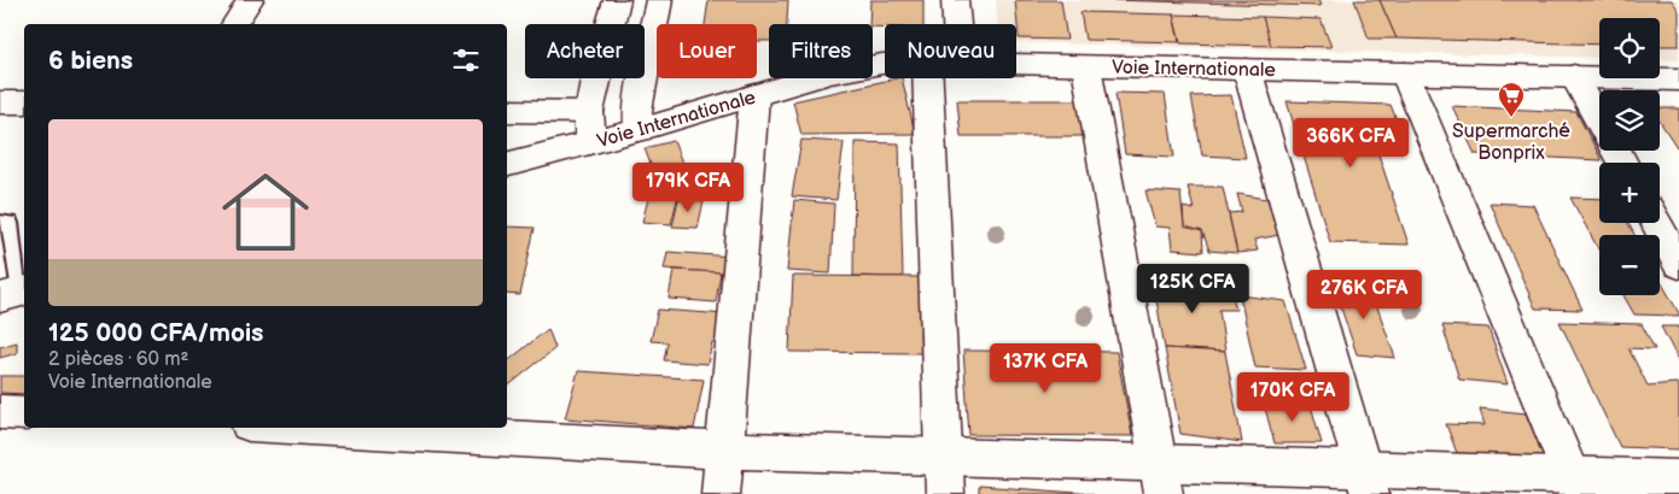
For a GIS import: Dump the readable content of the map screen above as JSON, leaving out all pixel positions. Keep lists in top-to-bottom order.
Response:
{
  "streets": {
    "street": ["Voie Internationale"]
  },
  "places": {
    "supermarket": ["Supermarché Bonprix"]
  },
  "page": {
    "map_buttons": ["+", "−"],
    "chip": [
      "Acheter",
      "Louer",
      "Filtres",
      "Nouveau"
    ],
    "heading": "6 biens",
    "list": [
      {
        "name": "125 000 CFA/mois",
        "note": "2 pièces · 60 m² · Voie Internationale"
      }
    ],
    "price": [
      "366K CFA",
      "179K CFA",
      "125K CFA",
      "276K CFA",
      "137K CFA",
      "170K CFA"
    ]
  }
}
